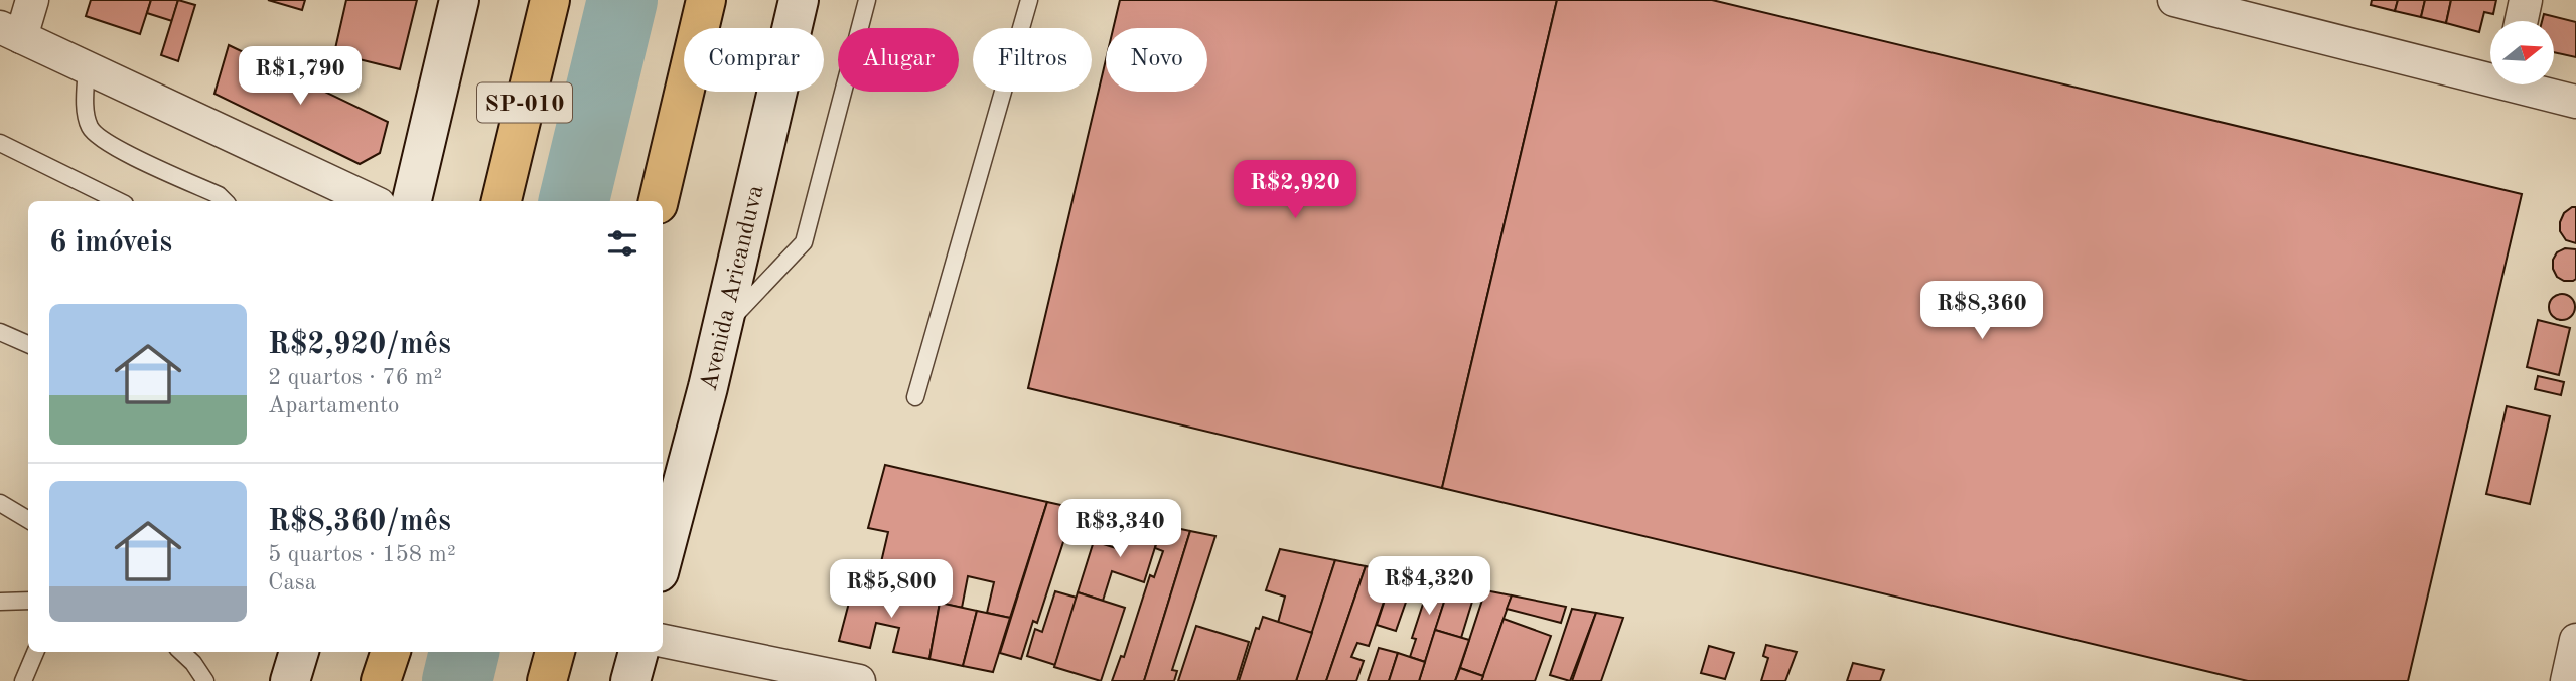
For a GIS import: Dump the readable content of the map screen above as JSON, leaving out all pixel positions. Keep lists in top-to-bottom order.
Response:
{
  "streets": {
    "highway": ["SP-010"],
    "main road": ["Avenida Aricanduva"]
  },
  "north": "right",
  "page": {
    "chip": [
      "Comprar",
      "Alugar",
      "Filtros",
      "Novo"
    ],
    "price": [
      "R$1,790",
      "R$2,920",
      "R$8,360",
      "R$3,340",
      "R$4,320",
      "R$5,800"
    ],
    "heading": "6 imóveis",
    "list": [
      {
        "name": "R$2,920/mês",
        "note": "2 quartos · 76 m² · Apartamento"
      },
      {
        "name": "R$8,360/mês",
        "note": "5 quartos · 158 m² · Casa"
      }
    ]
  }
}
